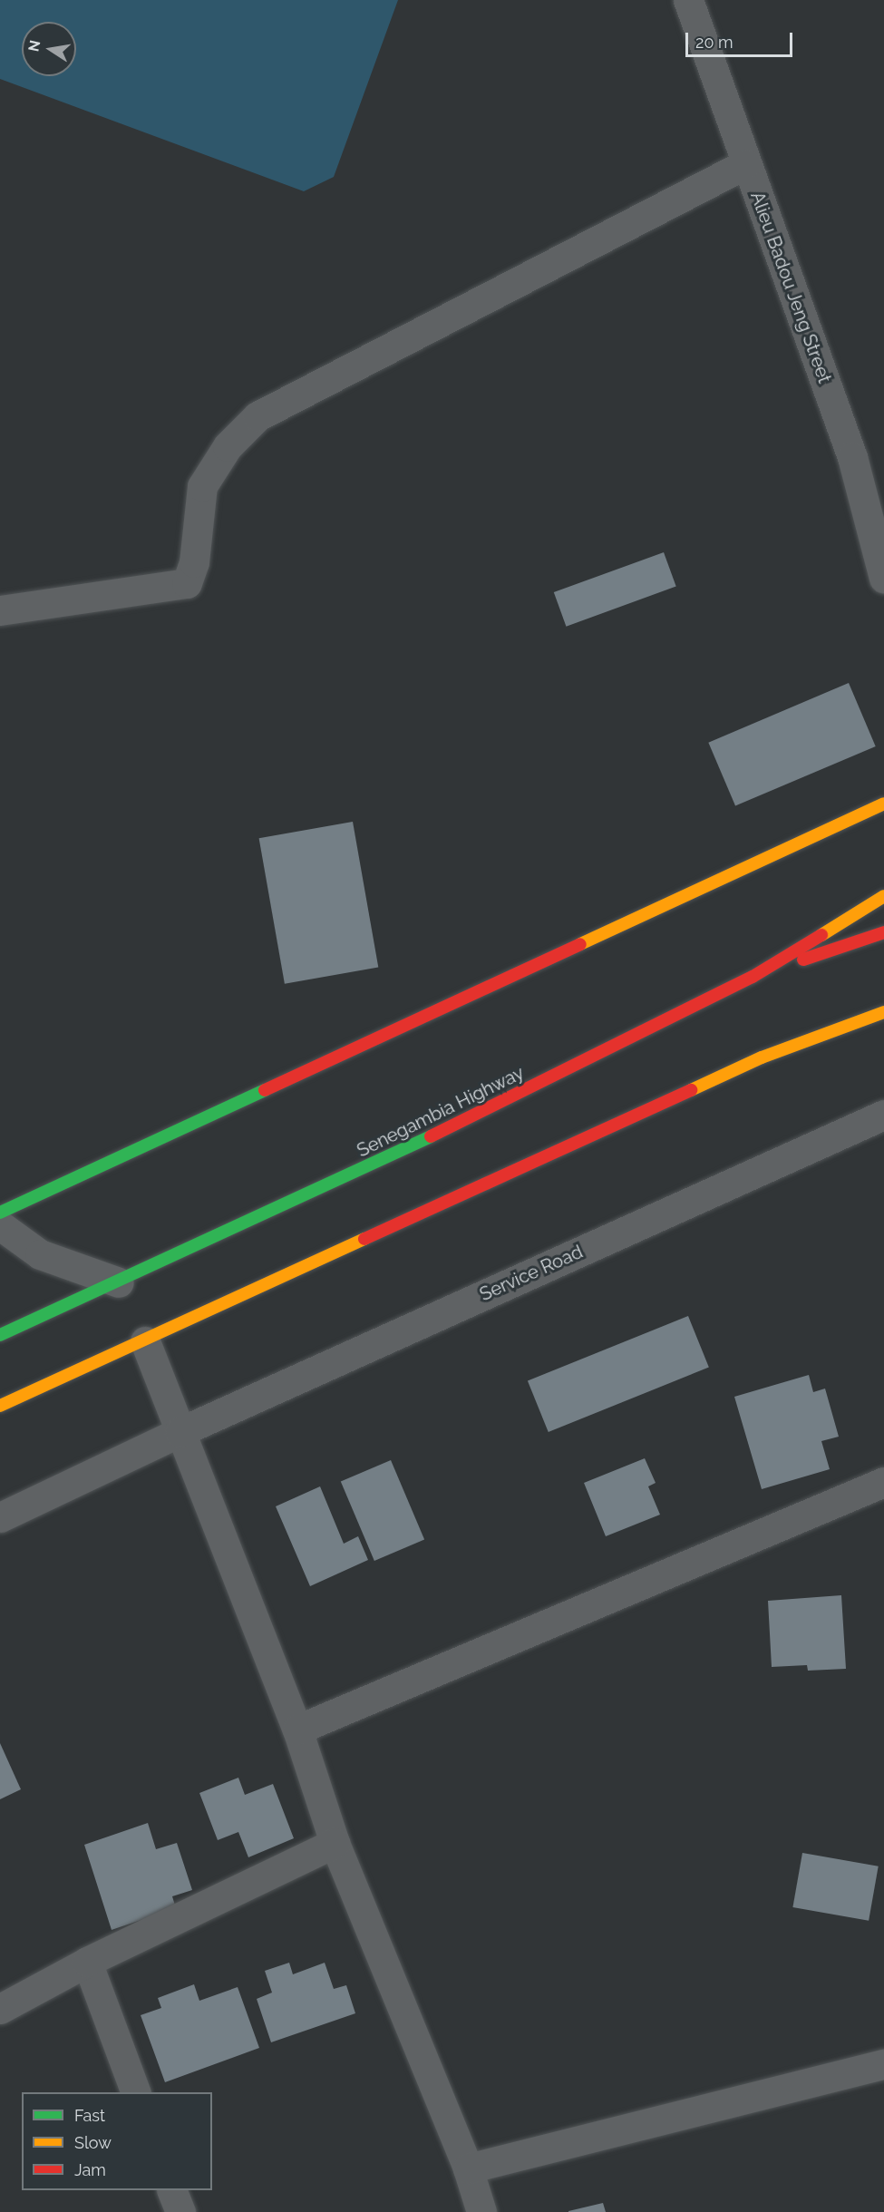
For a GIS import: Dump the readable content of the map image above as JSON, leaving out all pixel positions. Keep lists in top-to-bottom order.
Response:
{
  "streets": {
    "main road": ["Senegambia Highway"],
    "street": ["Alieu Badou Jeng Street", "Service Road"]
  },
  "legend": ["Fast", "Slow", "Jam"],
  "scale_bar": "20 m",
  "north": "left"
}
